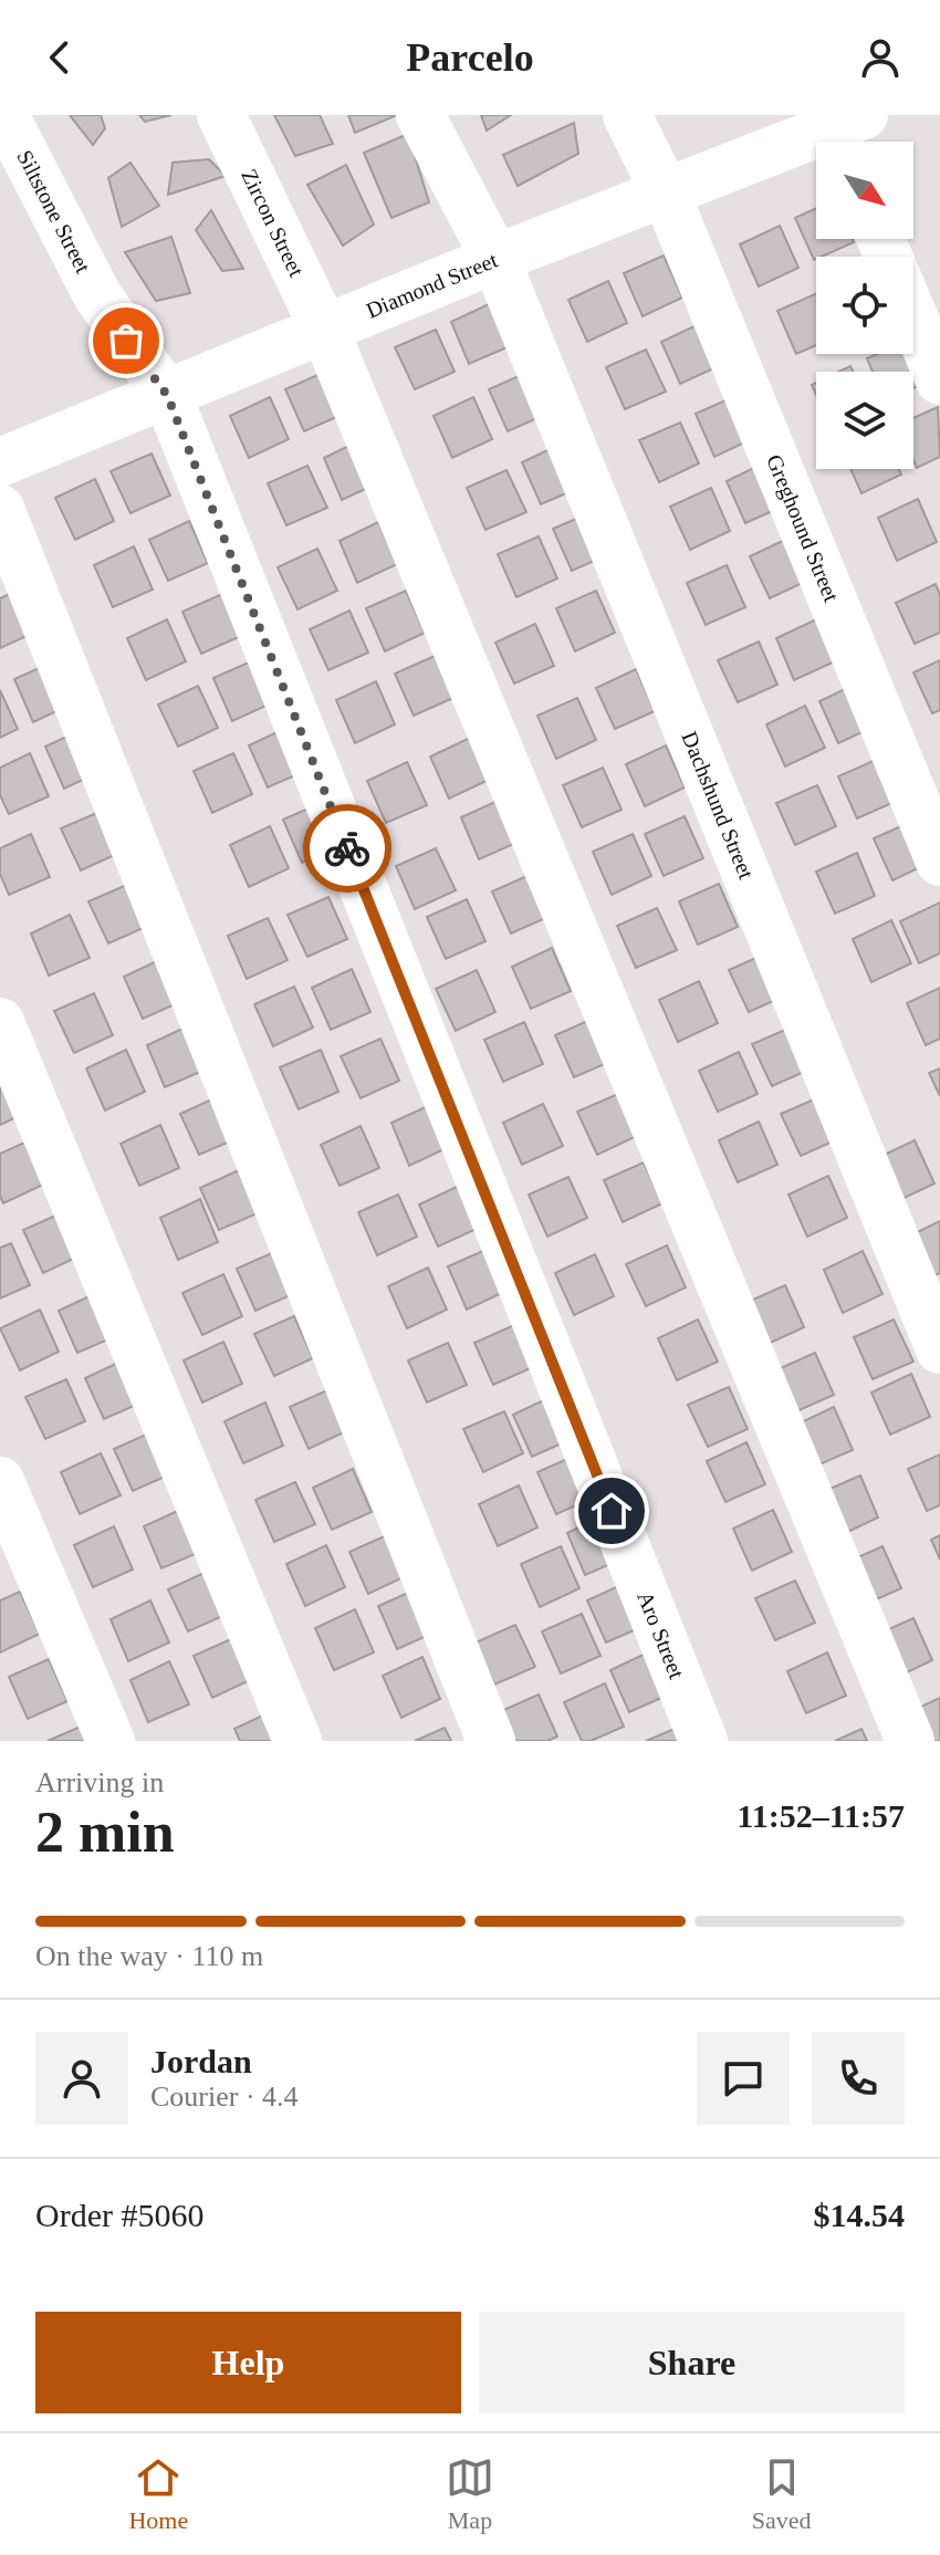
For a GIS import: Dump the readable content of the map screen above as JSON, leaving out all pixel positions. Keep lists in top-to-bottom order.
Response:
{
  "streets": {
    "street": [
      "Siltstone Street",
      "Zircon Street",
      "Diamond Street",
      "Greghound Street",
      "Dachshund Street",
      "Aro Street"
    ]
  },
  "crossings": [
    ["Siltstone Street", "Diamond Street"],
    ["Siltstone Street", "Aro Street"],
    ["Zircon Street", "Diamond Street"],
    ["Diamond Street", "Greghound Street"],
    ["Diamond Street", "Dachshund Street"],
    ["Diamond Street", "Aro Street"]
  ],
  "north": "bottom right",
  "page": {
    "header": "Parcelo",
    "heading": ["2 min", "Arriving in", "11:52–11:57"],
    "panel": [
      "Jordan",
      "Courier · 4.4",
      "Order #5060",
      "$14.54"
    ],
    "bar": "On the way · 110 m",
    "buttons": ["Help", "Share"],
    "tabs": ["Home", "Map", "Saved"]
  }
}
